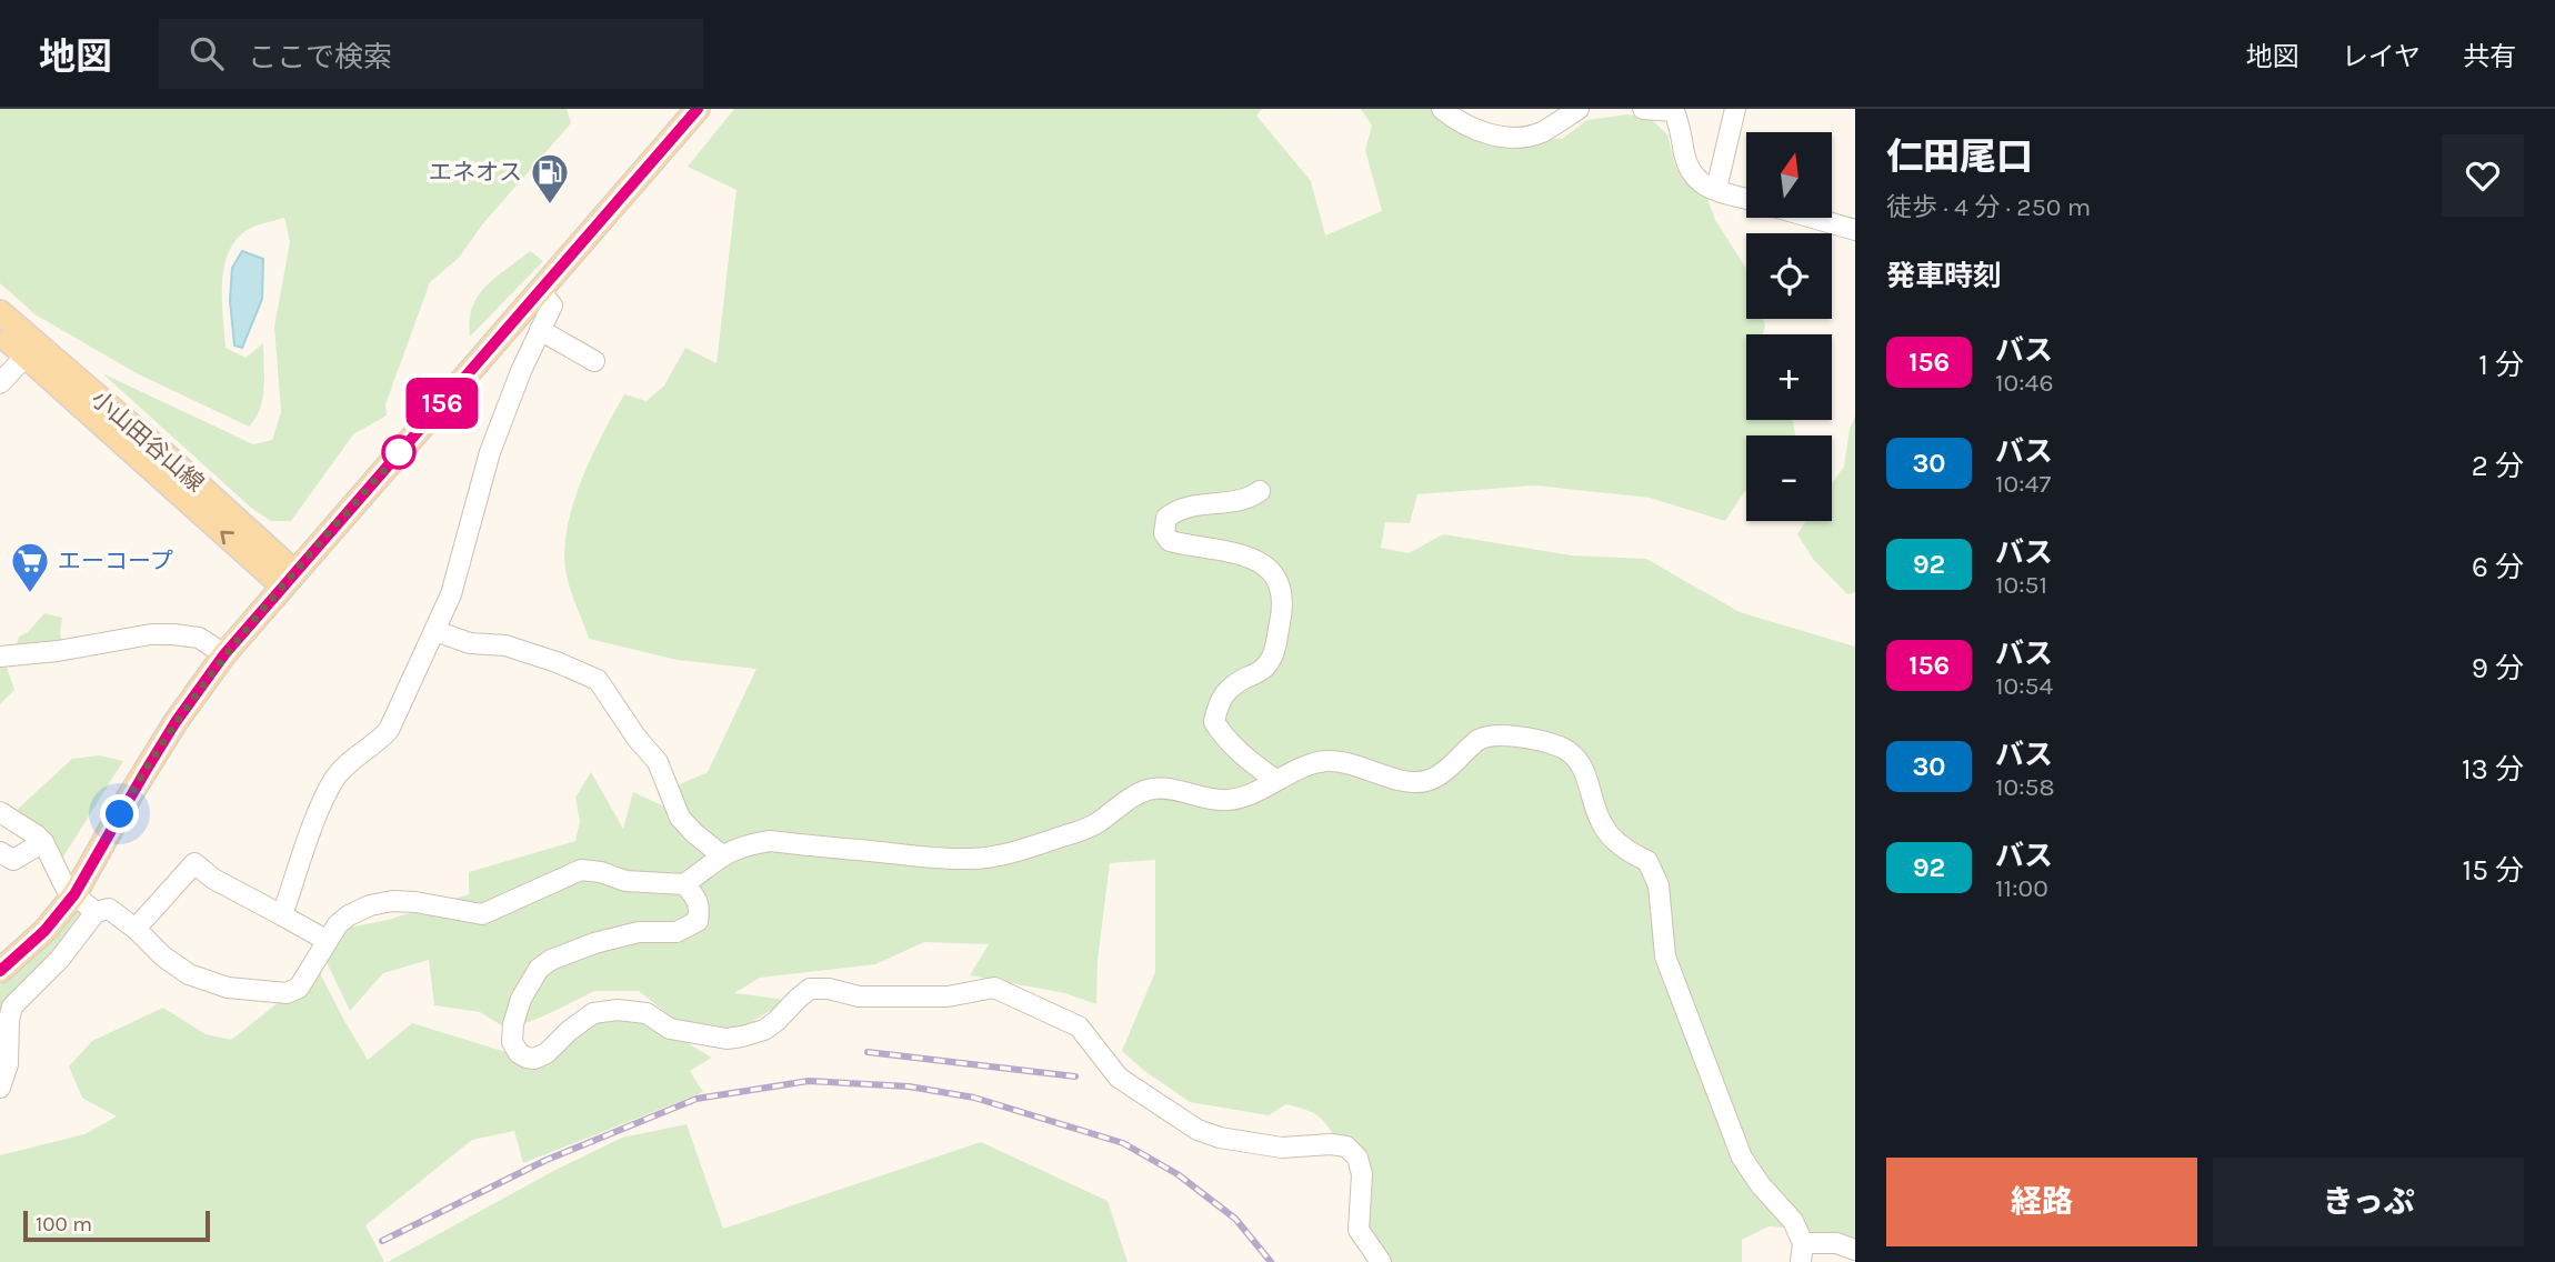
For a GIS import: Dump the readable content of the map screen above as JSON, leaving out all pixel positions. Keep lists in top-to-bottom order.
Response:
{
  "streets": {
    "main road": ["小山田谷山線"]
  },
  "places": {
    "fuel station": ["エネオス"],
    "supermarket": ["エーコープ"]
  },
  "lines": ["bus line 156"],
  "scale_bar": "100 m",
  "north": "top",
  "page": {
    "header": "地図",
    "search": "ここで検索",
    "nav": ["地図", "レイヤ", "共有"],
    "on_map": "156",
    "heading": [
      ["仁田尾口", "徒歩 · 4 分 · 250 m"],
      "発車時刻"
    ],
    "map_buttons": ["+", "−"],
    "list": [
      {
        "mark": "156",
        "name": "バス",
        "note": "10:46",
        "value": "1 分"
      },
      {
        "mark": "30",
        "name": "バス",
        "note": "10:47",
        "value": "2 分"
      },
      {
        "mark": "92",
        "name": "バス",
        "note": "10:51",
        "value": "6 分"
      },
      {
        "mark": "156",
        "name": "バス",
        "note": "10:54",
        "value": "9 分"
      },
      {
        "mark": "30",
        "name": "バス",
        "note": "10:58",
        "value": "13 分"
      },
      {
        "mark": "92",
        "name": "バス",
        "note": "11:00",
        "value": "15 分"
      }
    ],
    "buttons": ["経路", "きっぷ"],
    "scale": "100 m"
  }
}
